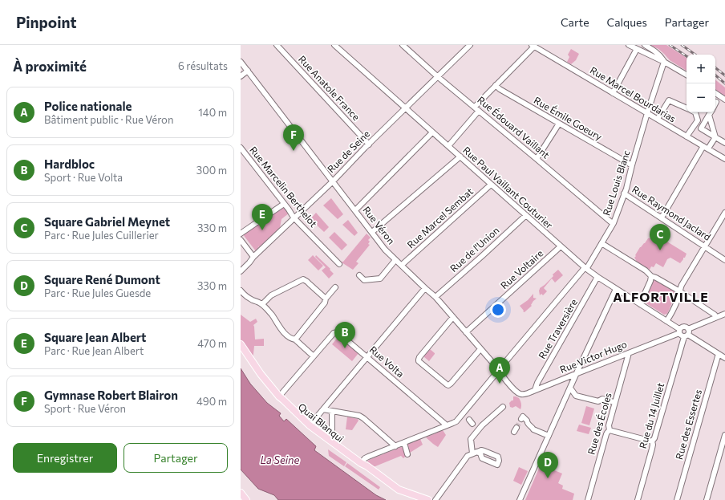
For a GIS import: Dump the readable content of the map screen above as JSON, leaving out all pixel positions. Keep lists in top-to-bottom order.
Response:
{
  "streets": {
    "main road": ["Quai Blanqui"],
    "street": [
      "Rue Anatole France",
      "Rue Marcel Bourdarias",
      "Rue Émile Goeury",
      "Rue Édouard Vaillant",
      "Rue de Seine",
      "Rue Louis Blanc",
      "Rue Marcelin Berthelot",
      "Rue Paul Vaillant Couturier",
      "Rue Raymond Jaclard",
      "Rue Marcel Sembat",
      "Rue Véron",
      "Rue de l'Union",
      "Rue Voltaire",
      "Rue Traversière",
      "Rue Victor Hugo",
      "Rue Volta",
      "Rue du 14 Juillet",
      "Rue des Écoles",
      "Rue des Essertes"
    ]
  },
  "crossings": [
    ["Rue Anatole France", "Rue de Seine"],
    ["Rue Marcel Bourdarias", "Rue Louis Blanc"],
    ["Rue Émile Goeury", "Rue Louis Blanc"],
    ["Rue Édouard Vaillant", "Rue de Seine"],
    ["Rue Édouard Vaillant", "Rue Louis Blanc"],
    ["Rue de Seine", "Rue Marcelin Berthelot"],
    ["Rue de Seine", "Rue Paul Vaillant Couturier"],
    ["Rue de Seine", "Rue Véron"],
    ["Rue Louis Blanc", "Rue Paul Vaillant Couturier"],
    ["Rue Louis Blanc", "Rue Raymond Jaclard"],
    ["Rue Louis Blanc", "Rue Véron"],
    ["Rue Louis Blanc", "Rue Volta"],
    ["Rue Louis Blanc", "Quai Blanqui"],
    ["Rue Paul Vaillant Couturier", "Rue Marcel Sembat"],
    ["Rue Paul Vaillant Couturier", "Rue de l'Union"],
    ["Rue Paul Vaillant Couturier", "Rue Voltaire"],
    ["Rue Paul Vaillant Couturier", "Rue Traversière"],
    ["Rue Paul Vaillant Couturier", "Rue Victor Hugo"],
    ["Rue Paul Vaillant Couturier", "Rue du 14 Juillet"],
    ["Rue Marcel Sembat", "Rue Véron"],
    ["Rue Véron", "Rue de l'Union"],
    ["Rue Véron", "Rue Voltaire"],
    ["Rue Véron", "Rue Victor Hugo"],
    ["Rue Traversière", "Rue Victor Hugo"],
    ["Rue Victor Hugo", "Rue du 14 Juillet"],
    ["Rue Victor Hugo", "Rue des Écoles"],
    ["Rue Volta", "Quai Blanqui"]
  ],
  "districts": ["ALFORTVILLE"],
  "water": ["La Seine"],
  "page": {
    "header": "Pinpoint",
    "nav": ["Carte", "Calques", "Partager"],
    "heading": ["À proximité", "6 résultats"],
    "map_buttons": ["+", "−"],
    "list": [
      {
        "mark": "A",
        "name": "Police nationale",
        "note": "Bâtiment public · Rue Véron",
        "value": "140 m"
      },
      {
        "mark": "B",
        "name": "Hardbloc",
        "note": "Sport · Rue Volta",
        "value": "300 m"
      },
      {
        "mark": "C",
        "name": "Square Gabriel Meynet",
        "note": "Parc · Rue Jules Cuillerier",
        "value": "330 m"
      },
      {
        "mark": "D",
        "name": "Square René Dumont",
        "note": "Parc · Rue Jules Guesde",
        "value": "330 m"
      },
      {
        "mark": "E",
        "name": "Square Jean Albert",
        "note": "Parc · Rue Jean Albert",
        "value": "470 m"
      },
      {
        "mark": "F",
        "name": "Gymnase Robert Blairon",
        "note": "Sport · Rue Véron",
        "value": "490 m"
      }
    ],
    "pins": [
      "F",
      "E",
      "C",
      "B",
      "A",
      "D"
    ],
    "buttons": ["Enregistrer", "Partager"]
  }
}
